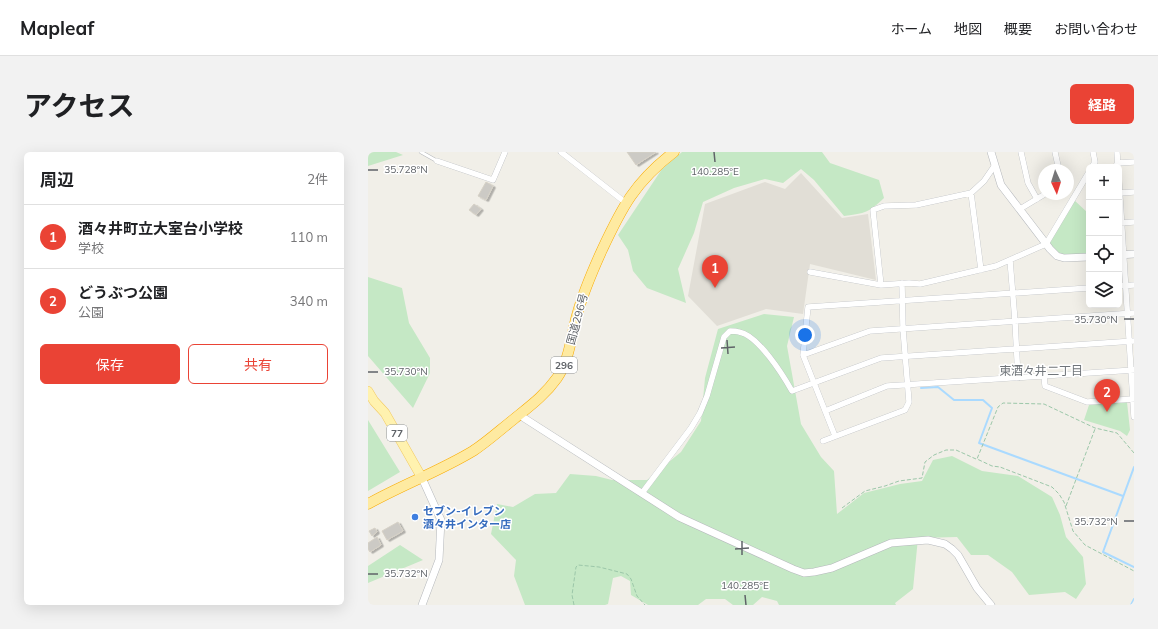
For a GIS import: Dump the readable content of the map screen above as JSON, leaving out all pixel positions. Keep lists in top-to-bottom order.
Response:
{
  "streets": {
    "highway": ["国道296号", "296"],
    "main road": ["77"]
  },
  "crossings": [
    ["国道296号", "77"]
  ],
  "districts": ["東酒々井二丁目"],
  "places": ["セブン-イレブン 酒々井インター店"],
  "north": "bottom",
  "page": {
    "header": "Mapleaf",
    "nav": [
      "ホーム",
      "地図",
      "概要",
      "お問い合わせ"
    ],
    "title": "アクセス",
    "buttons": [
      "経路",
      ["保存", "共有"]
    ],
    "heading": ["周辺", "2件"],
    "map_buttons": ["+", "−"],
    "list": [
      {
        "mark": "1",
        "name": "酒々井町立大室台小学校",
        "note": "学校",
        "value": "110 m"
      },
      {
        "mark": "2",
        "name": "どうぶつ公園",
        "note": "公園",
        "value": "340 m"
      }
    ],
    "pins": ["1", "2"]
  },
  "coordinates": [
    "35.728°N",
    "140.285°E",
    "35.730°N",
    "35.732°N"
  ]
}
